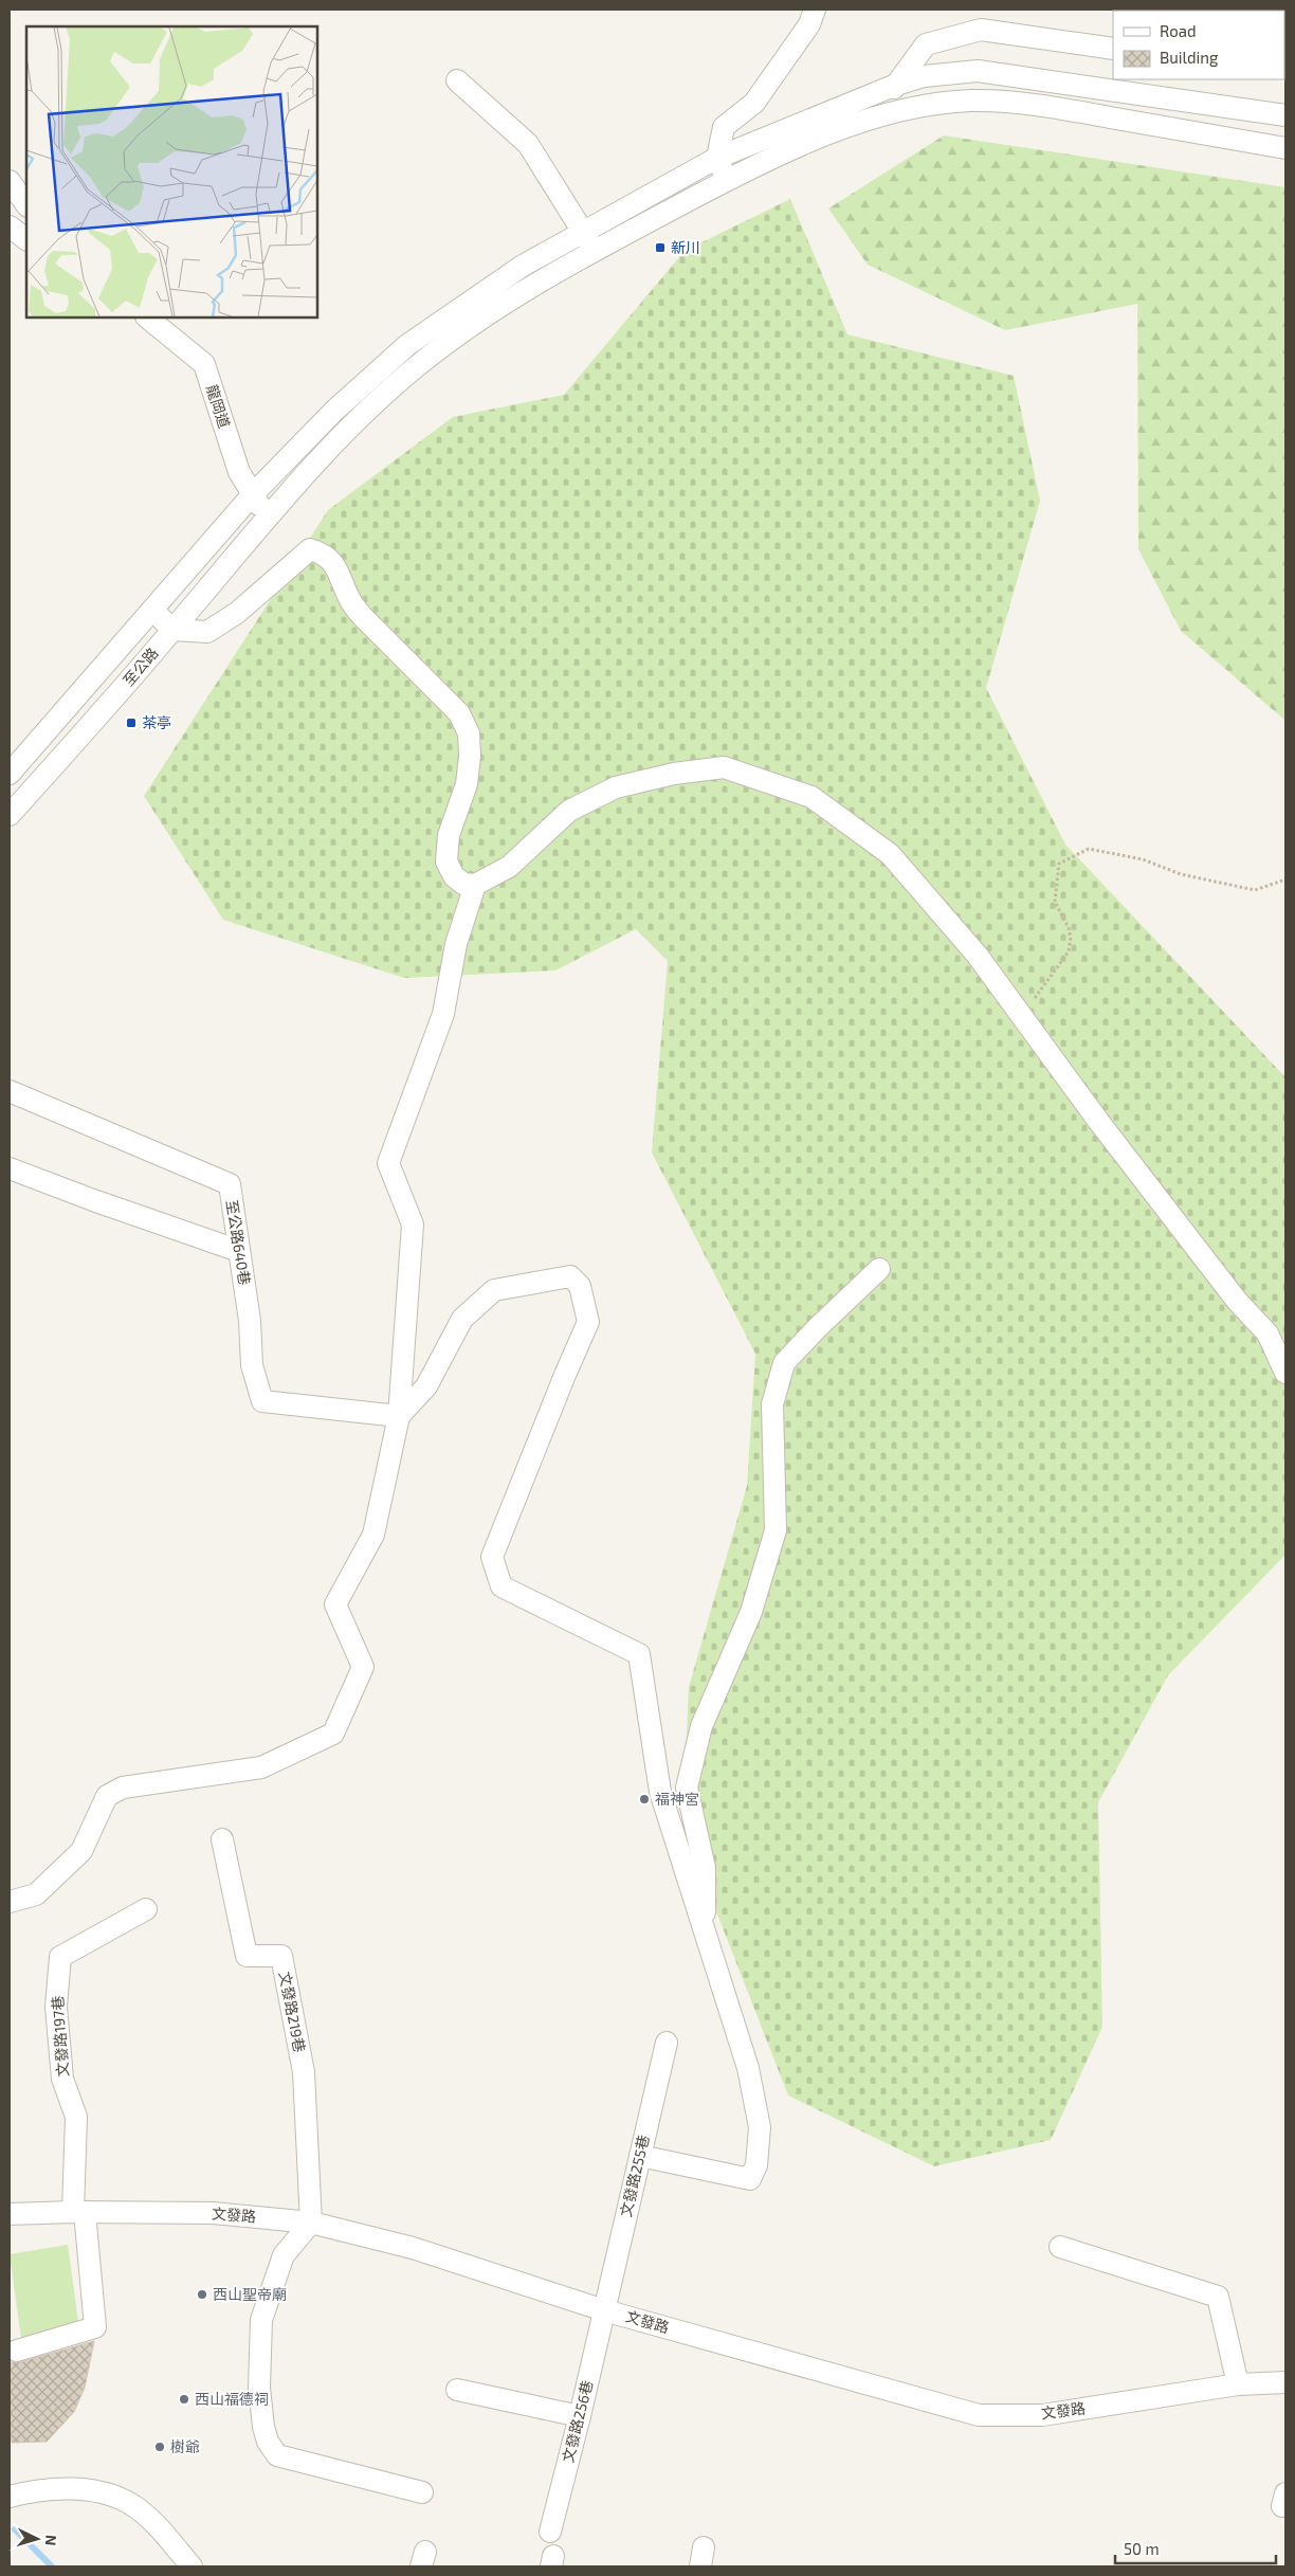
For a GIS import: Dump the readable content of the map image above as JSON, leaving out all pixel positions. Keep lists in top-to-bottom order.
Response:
{
  "streets": {
    "street": [
      "龍岡道",
      "至公路",
      "至公路640巷",
      "文發路219巷",
      "文發路197巷",
      "文發路255巷",
      "文發路",
      "文發路256巷"
    ]
  },
  "crossings": [
    ["龍岡道", "至公路"],
    ["文發路219巷", "文發路"],
    ["文發路197巷", "文發路"],
    ["文發路255巷", "文發路"],
    ["文發路255巷", "文發路256巷"],
    ["文發路", "文發路256巷"]
  ],
  "places": {
    "transit": ["新川", "茶亭"],
    "other": [
      "福神宮",
      "西山聖帝廟",
      "西山福德祠",
      "樹爺"
    ]
  },
  "legend": ["Road", "Building"],
  "scale_bar": "50 m",
  "north": "right"
}
